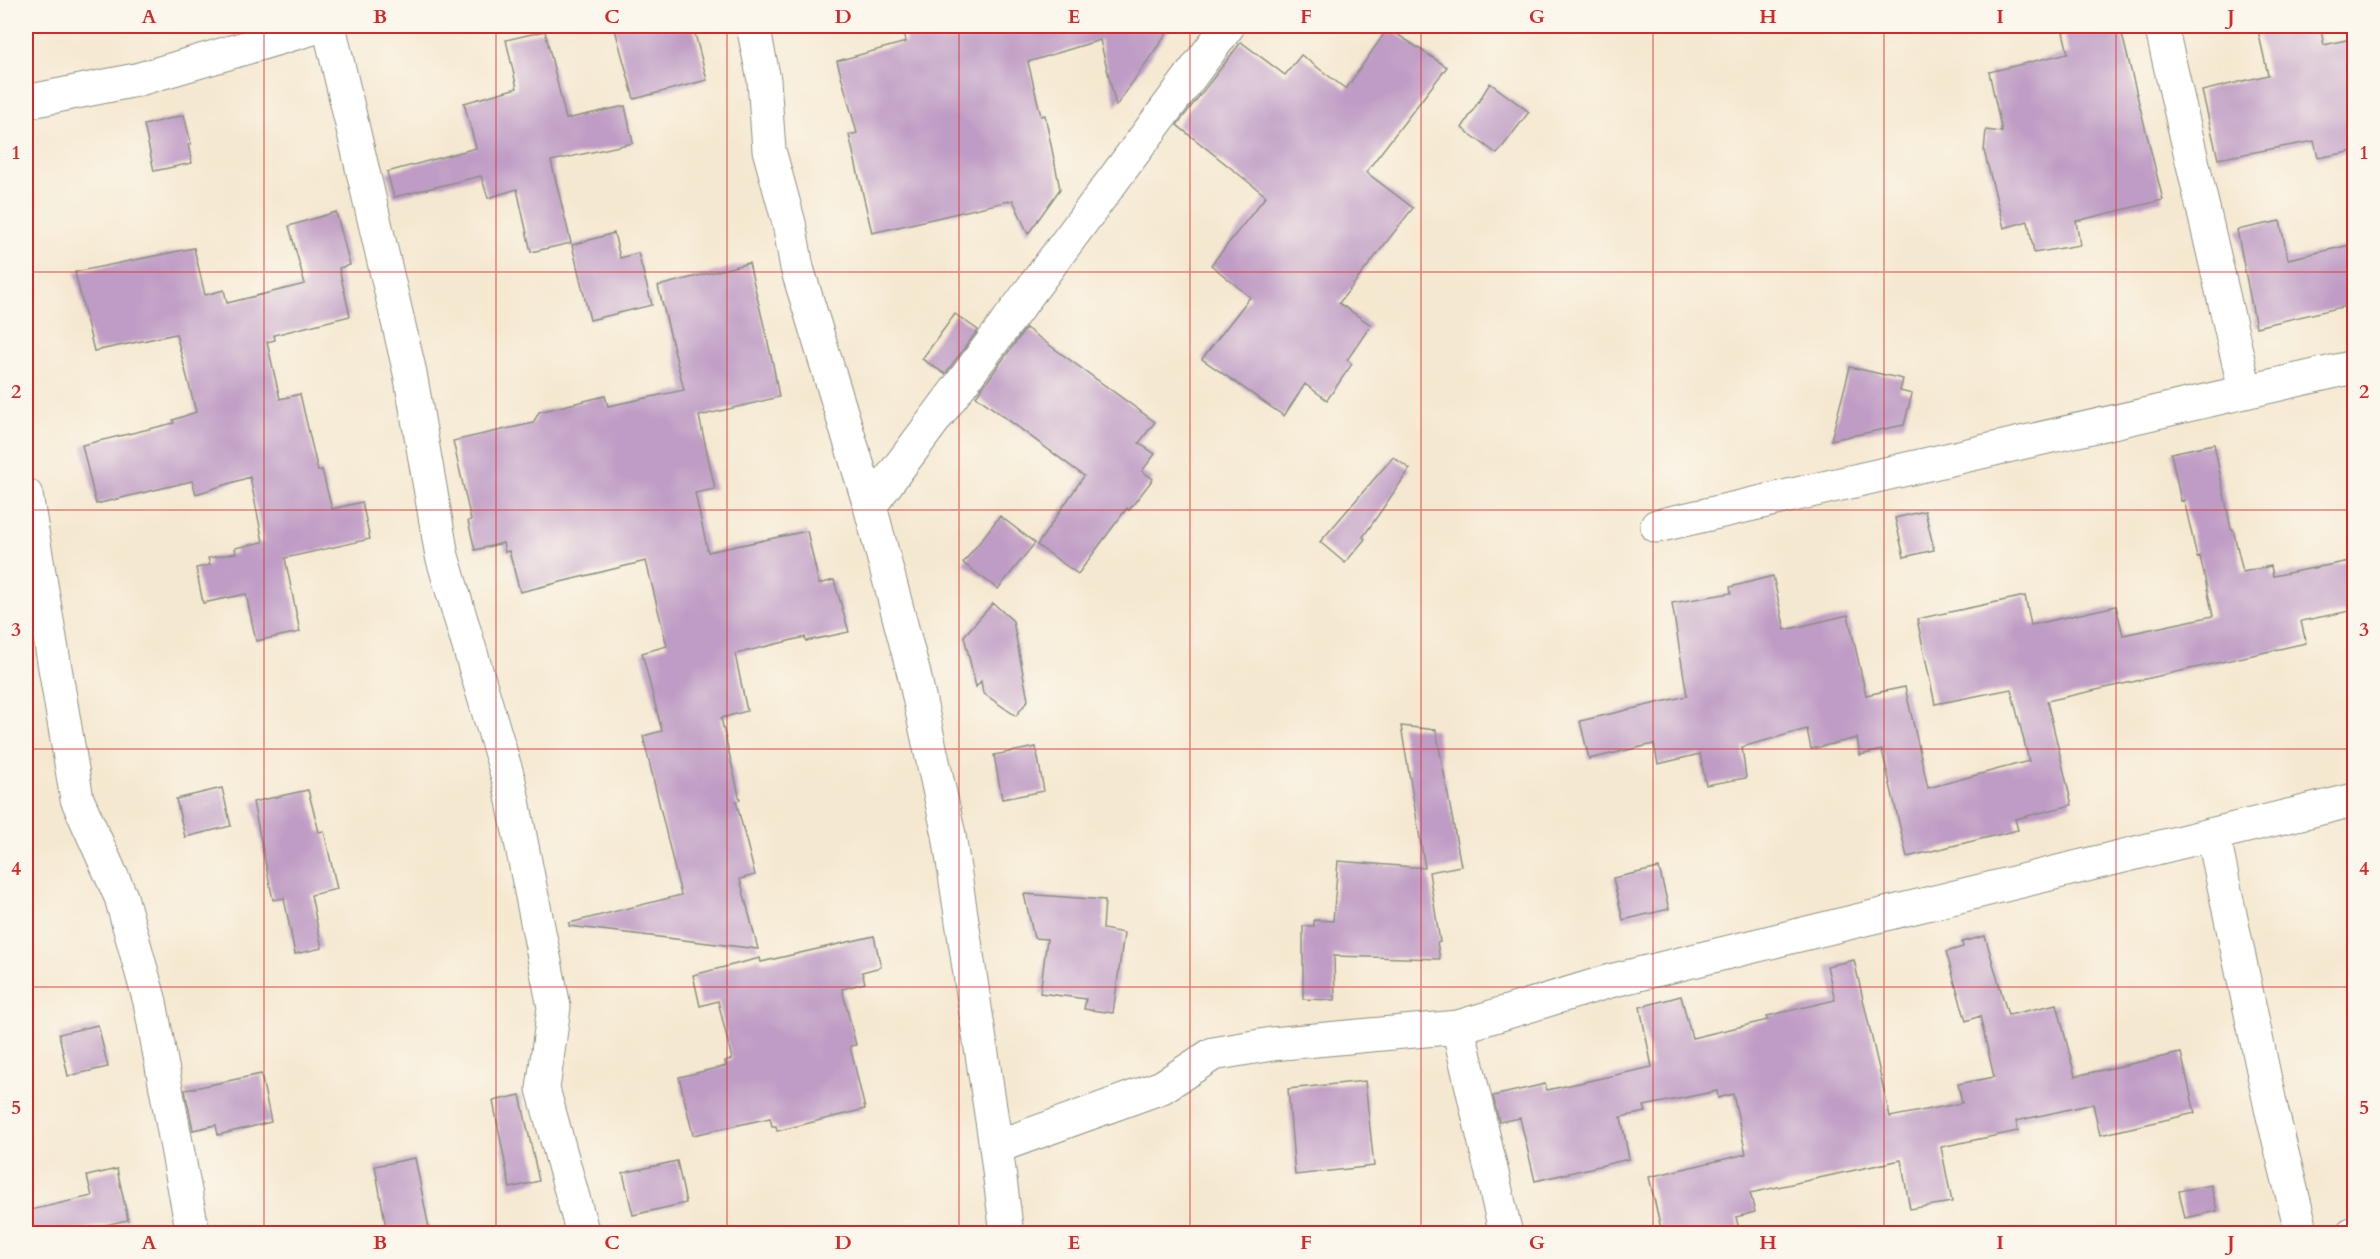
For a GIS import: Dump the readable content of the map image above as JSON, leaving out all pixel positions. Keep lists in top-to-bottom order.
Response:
{
  "grid": {
    "columns": [
      "A",
      "B",
      "C",
      "D",
      "E",
      "F",
      "G",
      "H",
      "I",
      "J"
    ],
    "rows": [
      "1",
      "2",
      "3",
      "4",
      "5"
    ]
  }
}
